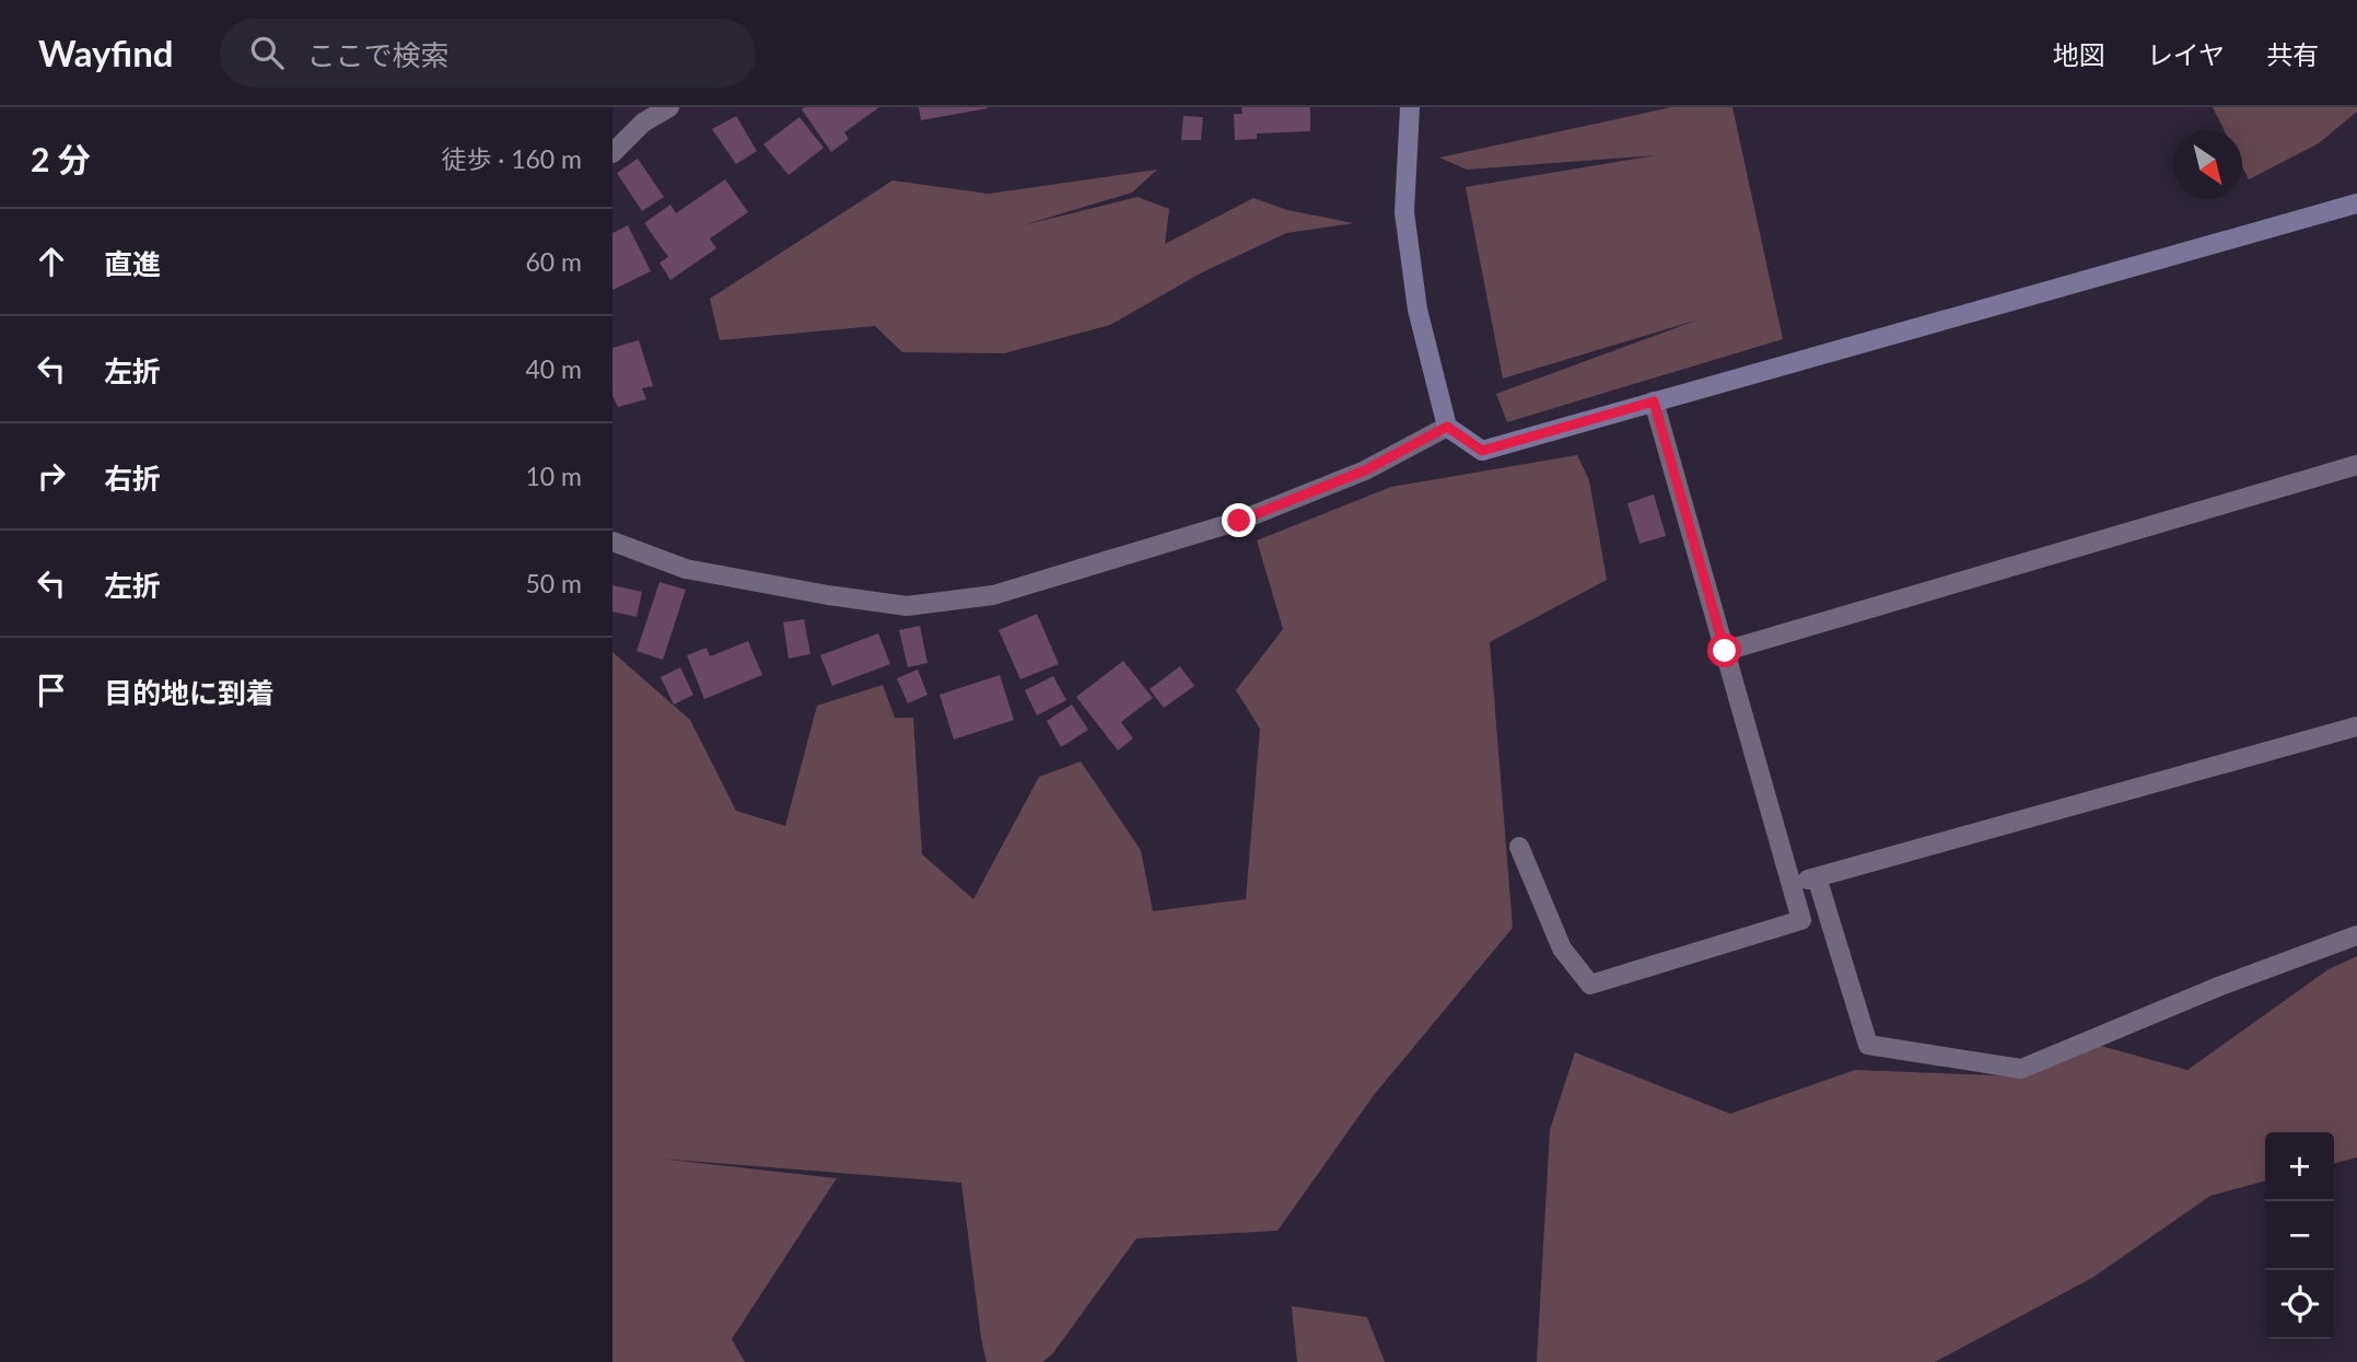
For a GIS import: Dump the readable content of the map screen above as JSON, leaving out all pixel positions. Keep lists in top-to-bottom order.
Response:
{
  "north": "bottom right",
  "page": {
    "header": "Wayfind",
    "search": "ここで検索",
    "nav": ["地図", "レイヤ", "共有"],
    "heading": ["2 分", "徒歩 · 160 m"],
    "list": [
      ["直進", "60 m"],
      ["左折", "40 m"],
      ["右折", "10 m"],
      ["左折", "50 m"],
      "目的地に到着"
    ],
    "map_buttons": ["+", "−"]
  }
}
